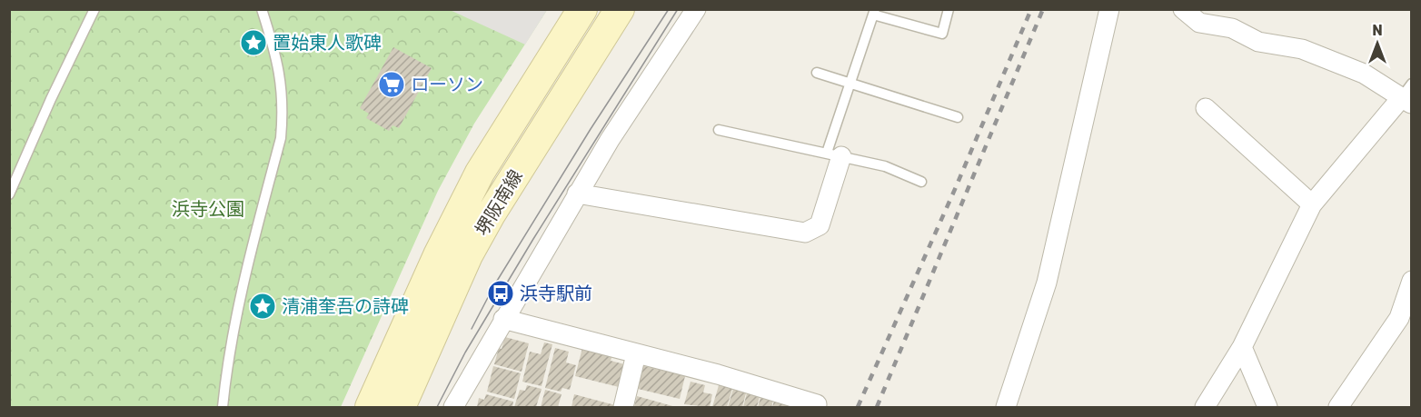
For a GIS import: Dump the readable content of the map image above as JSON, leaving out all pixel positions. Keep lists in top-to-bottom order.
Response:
{
  "streets": {
    "main road": ["堺阪南線"]
  },
  "parks": ["浜寺公園"],
  "places": {
    "place": ["置始東人歌碑", "清浦奎吾の詩碑"],
    "supermarket": ["ローソン"],
    "bus stop": ["浜寺駅前"]
  },
  "north": "top"
}
